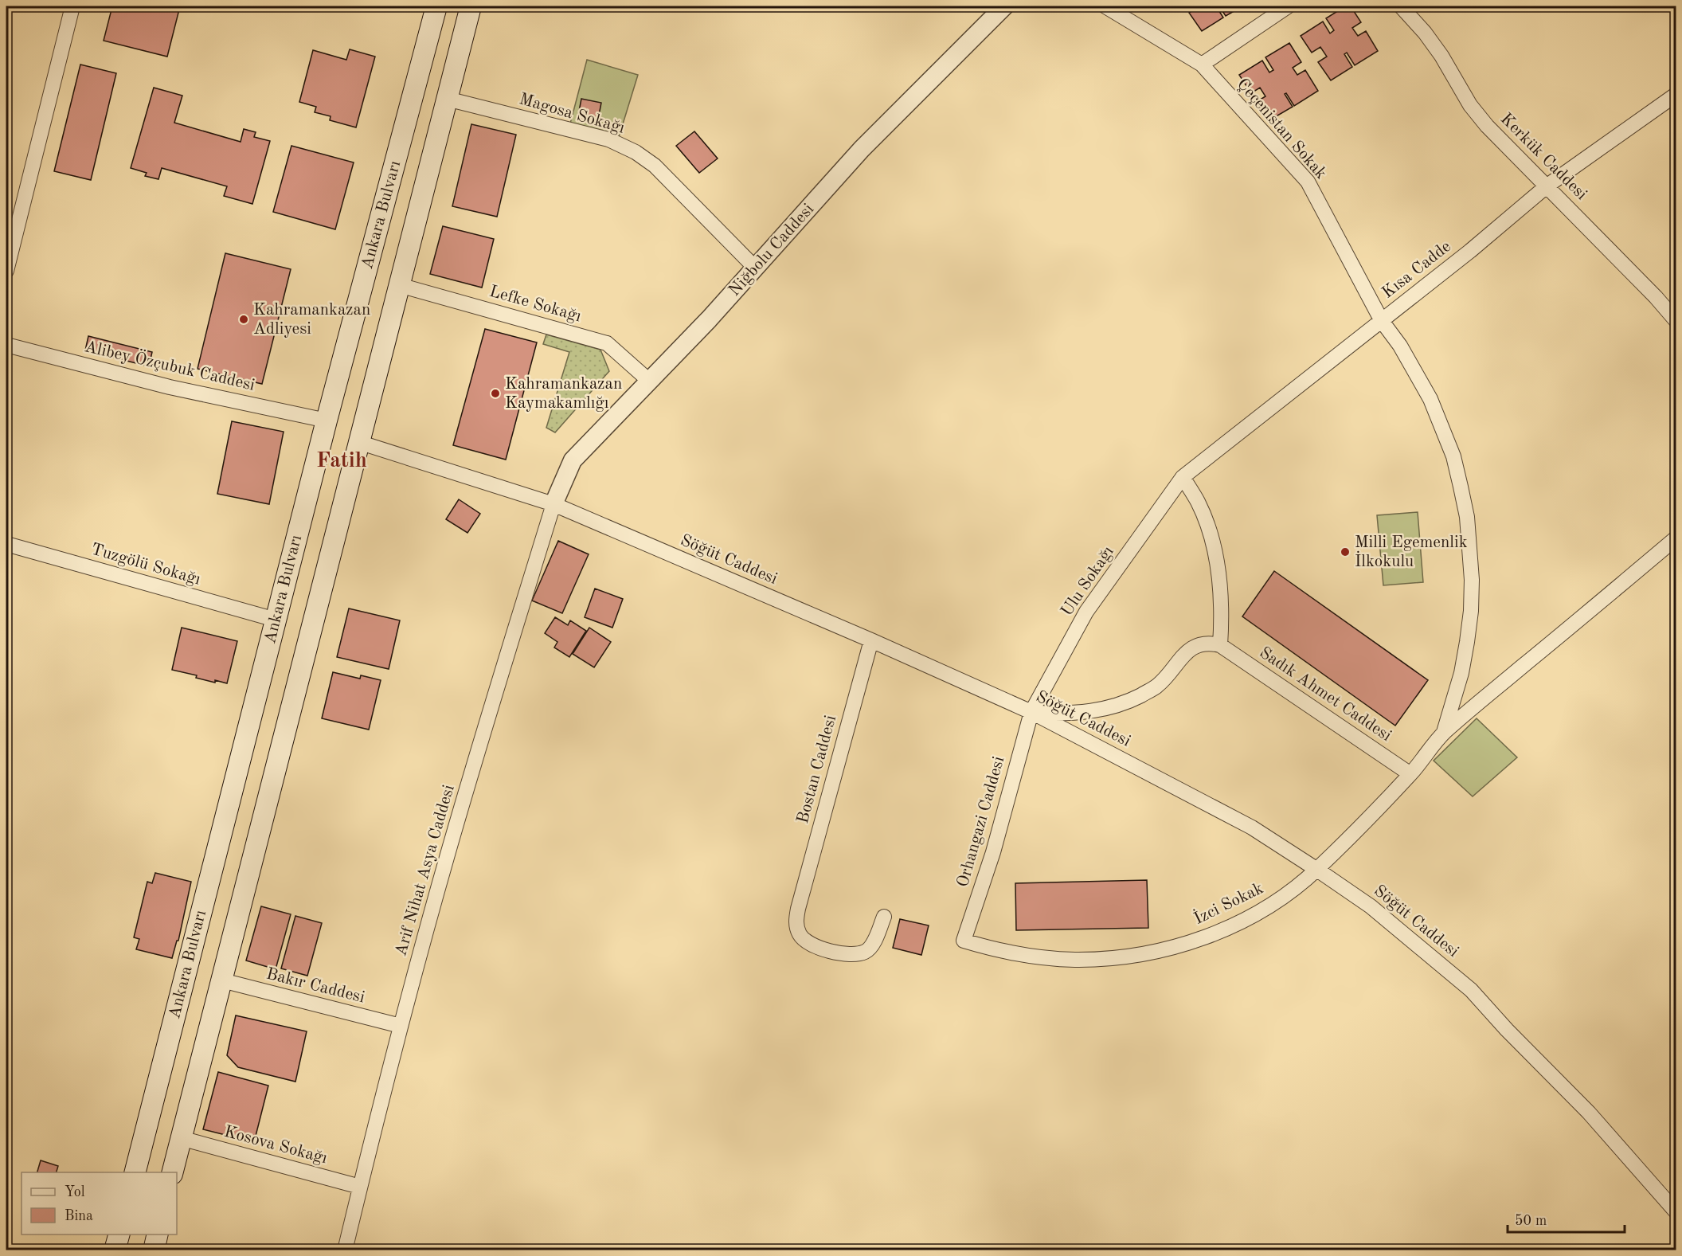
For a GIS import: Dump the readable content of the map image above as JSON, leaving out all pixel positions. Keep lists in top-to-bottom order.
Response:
{
  "streets": {
    "main road": ["Ankara Bulvarı"],
    "street": [
      "Magosa Sokağı",
      "Çeçenistan Sokak",
      "Kerkük Caddesi",
      "Niğbolu Caddesi",
      "Kısa Cadde",
      "Lefke Sokağı",
      "Alibey Özçubuk Caddesi",
      "Söğüt Caddesi",
      "Tuzgölü Sokağı",
      "Ulu Sokağı",
      "Sadık Ahmet Caddesi",
      "Bostan Caddesi",
      "Orhangazi Caddesi",
      "Arif Nihat Asya Caddesi",
      "İzci Sokak",
      "Bakır Caddesi",
      "Kosova Sokağı"
    ]
  },
  "crossings": [
    ["Magosa Sokağı", "Ankara Bulvarı"],
    ["Magosa Sokağı", "Niğbolu Caddesi"],
    ["Çeçenistan Sokak", "Kısa Cadde"],
    ["Çeçenistan Sokak", "İzci Sokak"],
    ["Kerkük Caddesi", "Kısa Cadde"],
    ["Ankara Bulvarı", "Lefke Sokağı"],
    ["Ankara Bulvarı", "Alibey Özçubuk Caddesi"],
    ["Ankara Bulvarı", "Söğüt Caddesi"],
    ["Ankara Bulvarı", "Tuzgölü Sokağı"],
    ["Ankara Bulvarı", "Bakır Caddesi"],
    ["Ankara Bulvarı", "Kosova Sokağı"],
    ["Niğbolu Caddesi", "Lefke Sokağı"],
    ["Niğbolu Caddesi", "Söğüt Caddesi"],
    ["Niğbolu Caddesi", "Arif Nihat Asya Caddesi"],
    ["Kısa Cadde", "Ulu Sokağı"],
    ["Söğüt Caddesi", "Ulu Sokağı"],
    ["Söğüt Caddesi", "Bostan Caddesi"],
    ["Söğüt Caddesi", "Orhangazi Caddesi"],
    ["Söğüt Caddesi", "Arif Nihat Asya Caddesi"],
    ["Söğüt Caddesi", "İzci Sokak"],
    ["Ulu Sokağı", "Orhangazi Caddesi"],
    ["Sadık Ahmet Caddesi", "İzci Sokak"],
    ["Orhangazi Caddesi", "İzci Sokak"],
    ["Arif Nihat Asya Caddesi", "Bakır Caddesi"],
    ["Arif Nihat Asya Caddesi", "Kosova Sokağı"]
  ],
  "districts": ["Fatih"],
  "places": ["Kahramankazan Adliyesi", "Kahramankazan Kaymakamlığı", "Milli Egemenlik İlkokulu"],
  "legend": ["Yol", "Bina"],
  "scale_bar": "50 m"
}
